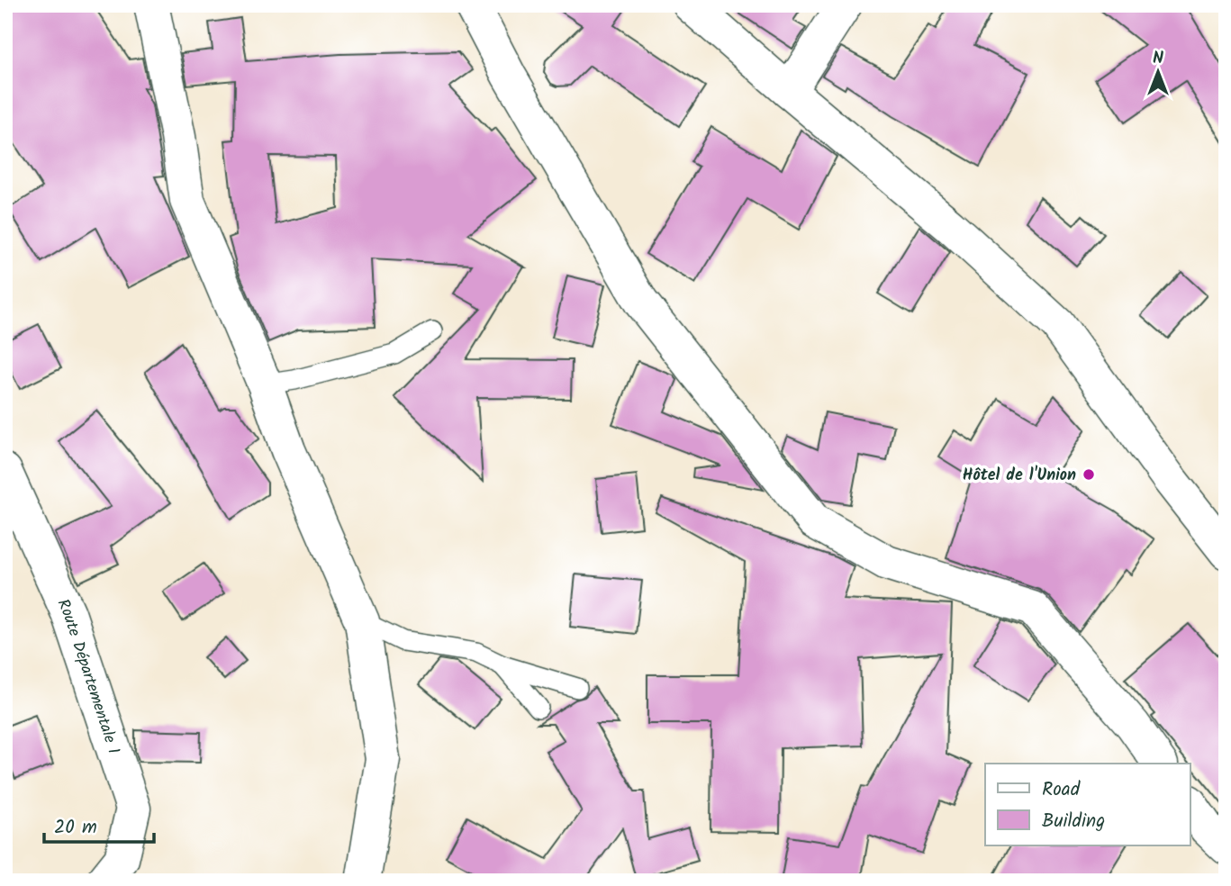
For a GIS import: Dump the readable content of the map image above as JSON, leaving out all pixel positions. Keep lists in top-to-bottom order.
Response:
{
  "streets": {
    "street": ["Route Départementale 1"]
  },
  "places": ["Hôtel de l'Union"],
  "legend": ["Road", "Building"],
  "scale_bar": "20 m",
  "north": "top"
}
